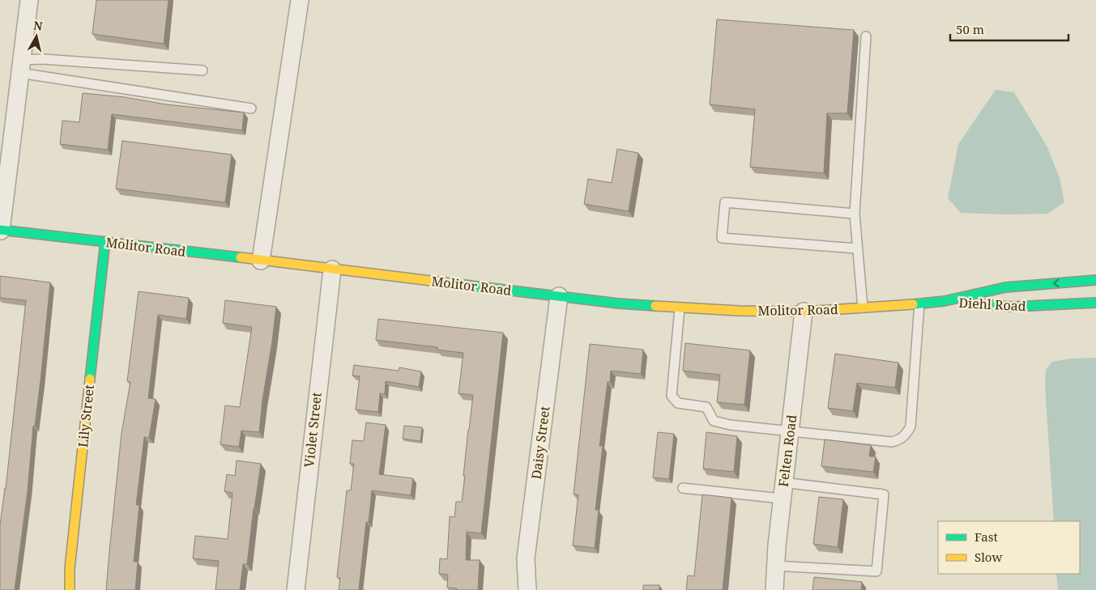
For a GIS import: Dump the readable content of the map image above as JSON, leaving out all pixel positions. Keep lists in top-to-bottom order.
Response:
{
  "streets": {
    "street": [
      "Molitor Road",
      "Diehl Road",
      "Lily Street",
      "Violet Street",
      "Daisy Street",
      "Felten Road"
    ]
  },
  "crossings": [
    ["Molitor Road", "Diehl Road"],
    ["Molitor Road", "Lily Street"],
    ["Molitor Road", "Violet Street"],
    ["Molitor Road", "Daisy Street"],
    ["Molitor Road", "Felten Road"]
  ],
  "legend": ["Fast", "Slow"],
  "scale_bar": "50 m",
  "north": "top"
}
